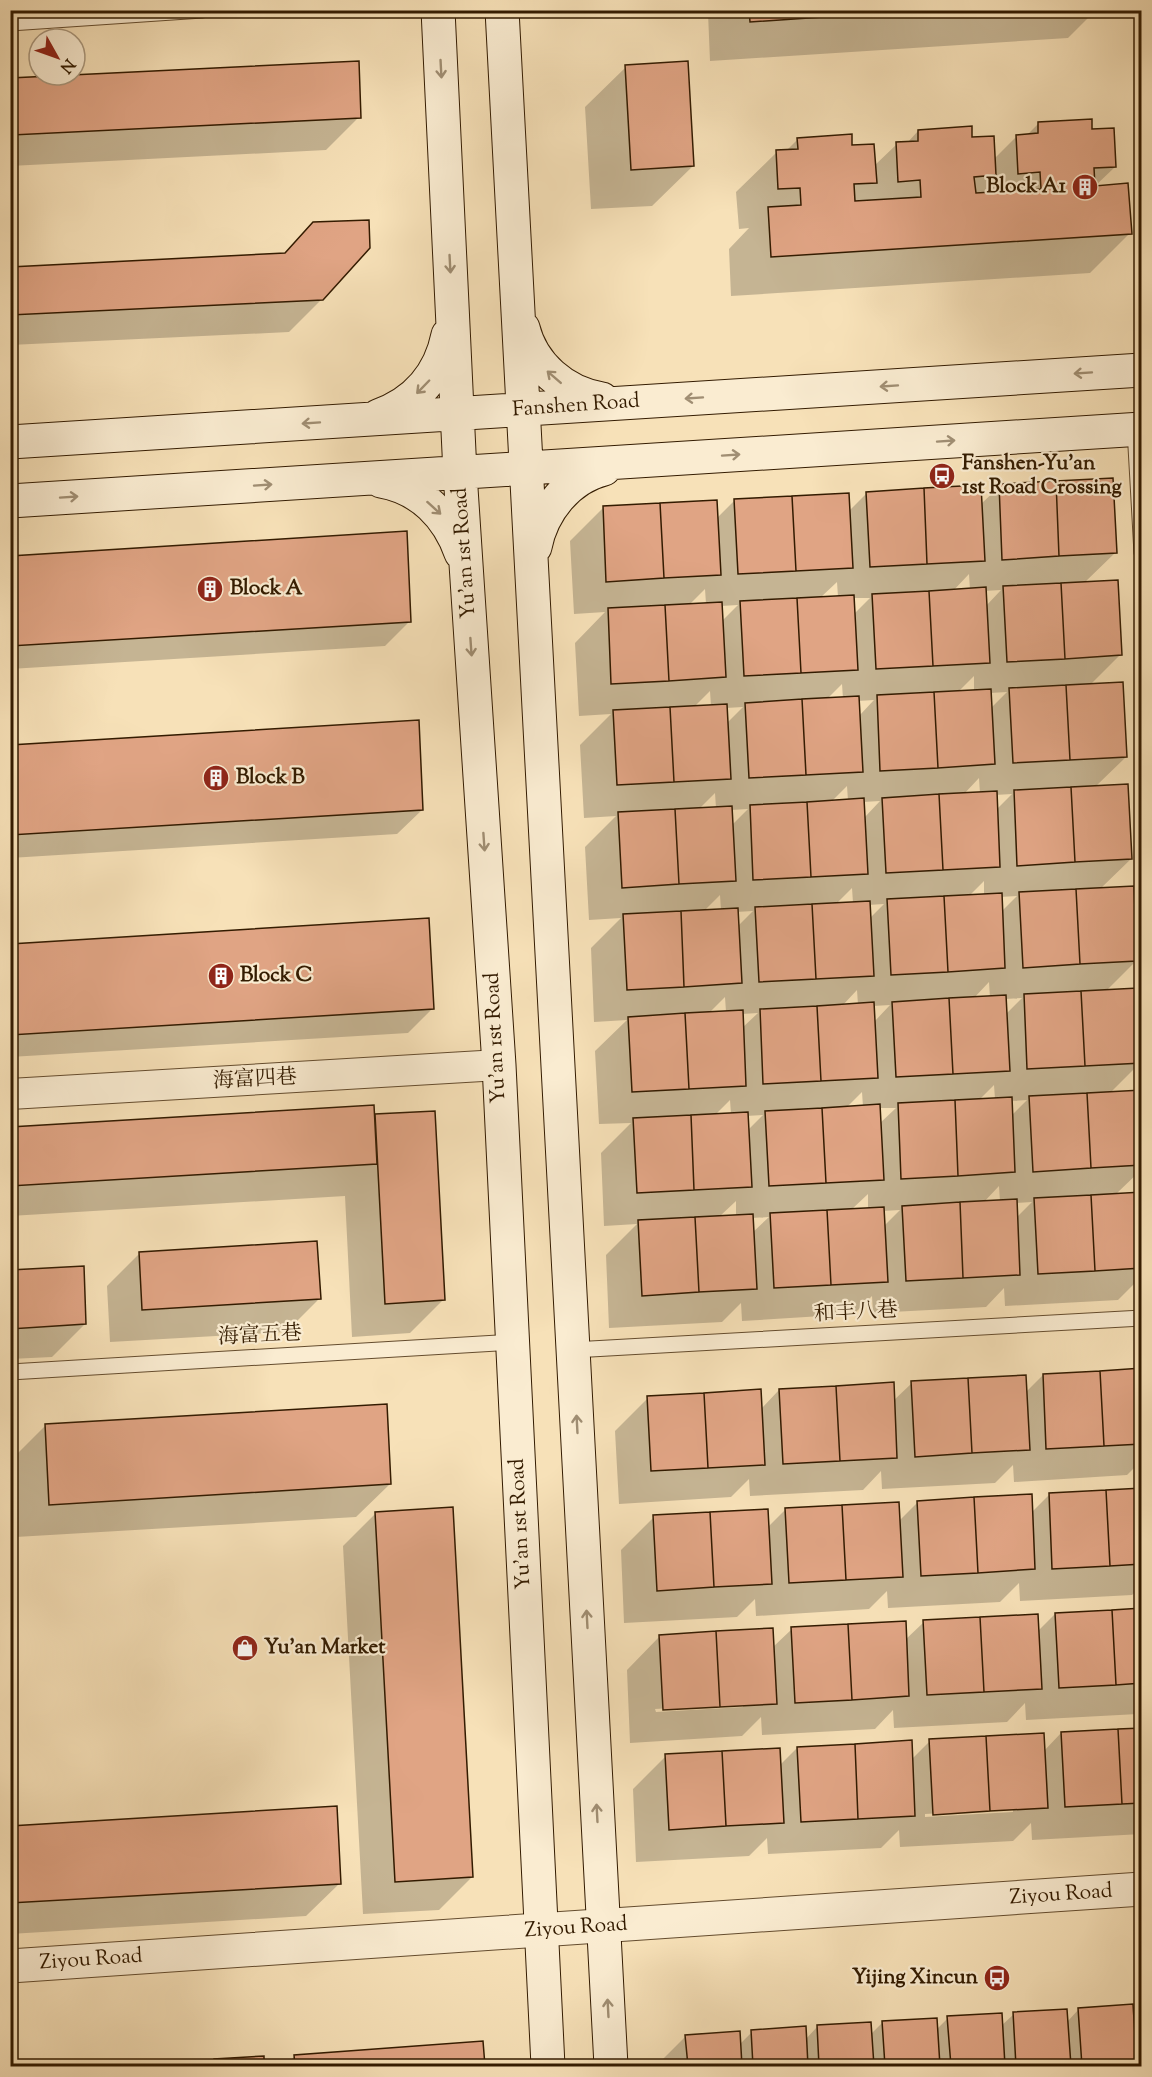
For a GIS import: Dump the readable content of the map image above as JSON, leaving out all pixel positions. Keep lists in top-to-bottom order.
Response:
{
  "streets": {
    "main road": ["Fanshen Road", "Yu’an 1st Road", "Ziyou Road"],
    "street": ["海富四巷"],
    "lane": ["和丰八巷", "海富五巷"]
  },
  "crossings": [
    ["Fanshen Road", "Yu’an 1st Road"],
    ["Yu’an 1st Road", "海富四巷"],
    ["Yu’an 1st Road", "海富五巷"],
    ["Yu’an 1st Road", "Ziyou Road"]
  ],
  "places": {
    "building": [
      "Block A1",
      "Block A",
      "Block B",
      "Block C"
    ],
    "bus stop": ["Fanshen-Yu'an 1st Road Crossing", "Yijing Xincun"],
    "shop": ["Yu’an Market"]
  },
  "north": "bottom right"
}
